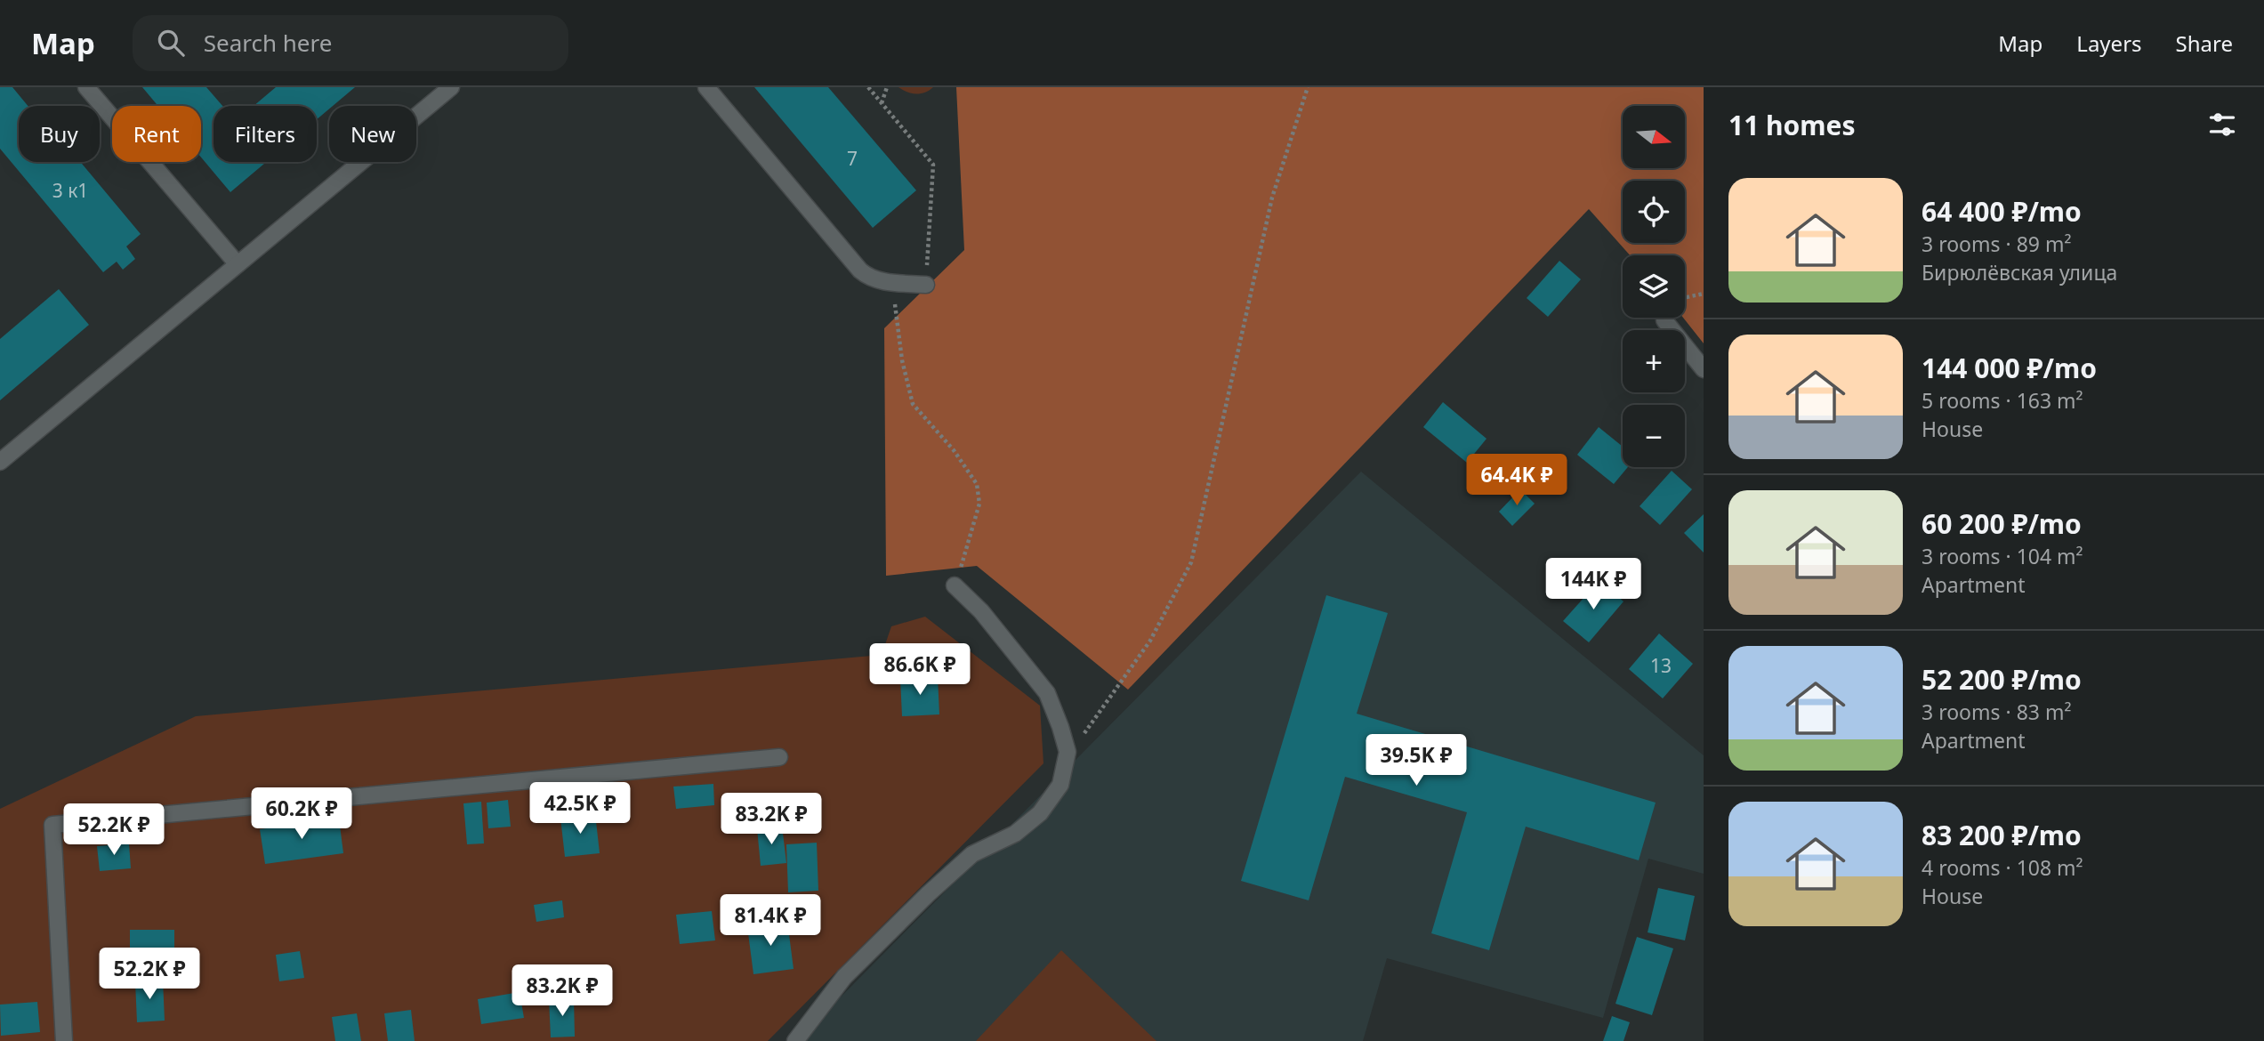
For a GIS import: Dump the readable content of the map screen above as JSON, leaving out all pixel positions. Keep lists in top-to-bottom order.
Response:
{
  "house_numbers": ["7", "3 к1", "13"],
  "north": "right",
  "page": {
    "header": "Map",
    "search": "Search here",
    "nav": ["Map", "Layers", "Share"],
    "heading": "11 homes",
    "map_buttons": ["+", "−"],
    "chip": [
      "Buy",
      "Rent",
      "Filters",
      "New"
    ],
    "list": [
      {
        "name": "64 400 ₽/mo",
        "note": "3 rooms · 89 m² · Бирюлёвская улица"
      },
      {
        "name": "144 000 ₽/mo",
        "note": "5 rooms · 163 m² · House"
      },
      {
        "name": "60 200 ₽/mo",
        "note": "3 rooms · 104 m² · Apartment"
      },
      {
        "name": "52 200 ₽/mo",
        "note": "3 rooms · 83 m² · Apartment"
      },
      {
        "name": "83 200 ₽/mo",
        "note": "4 rooms · 108 m² · House"
      }
    ],
    "price": [
      "64.4K ₽",
      "144K ₽",
      "86.6K ₽",
      "39.5K ₽",
      "42.5K ₽",
      "60.2K ₽",
      "83.2K ₽",
      "52.2K ₽",
      "81.4K ₽",
      "52.2K ₽",
      "83.2K ₽"
    ]
  }
}
